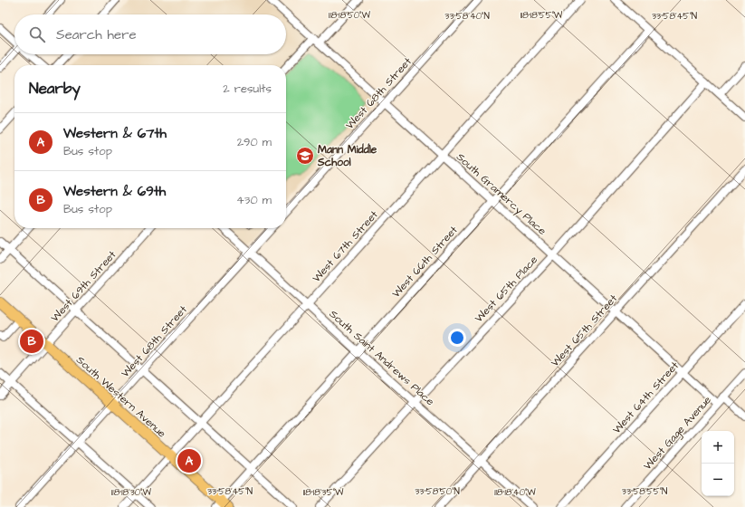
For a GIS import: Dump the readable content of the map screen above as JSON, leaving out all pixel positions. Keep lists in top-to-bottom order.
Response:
{
  "streets": {
    "main road": ["South Western Avenue"],
    "street": [
      "West 68th Street",
      "South Gramercy Place",
      "West 67th Street",
      "West 66th Street",
      "West 69th Street",
      "West 65th Place",
      "West 65th Street",
      "South Saint Andrews Place",
      "West 64th Street",
      "West Gage Avenue"
    ]
  },
  "crossings": [
    ["West 68th Street", "South Gramercy Place"],
    ["West 68th Street", "South Saint Andrews Place"],
    ["West 68th Street", "South Western Avenue"],
    ["South Gramercy Place", "West 67th Street"],
    ["South Gramercy Place", "West 66th Street"],
    ["South Gramercy Place", "West 65th Place"],
    ["South Gramercy Place", "West 65th Street"],
    ["South Gramercy Place", "West 64th Street"],
    ["South Gramercy Place", "West Gage Avenue"],
    ["West 67th Street", "South Saint Andrews Place"],
    ["West 67th Street", "South Western Avenue"],
    ["West 66th Street", "South Saint Andrews Place"],
    ["West 66th Street", "South Western Avenue"],
    ["West 69th Street", "South Western Avenue"],
    ["West 65th Place", "South Saint Andrews Place"],
    ["West 65th Street", "South Saint Andrews Place"]
  ],
  "places": {
    "school or university": ["Mann Middle School"]
  },
  "page": {
    "search": "Search here",
    "heading": ["Nearby", "2 results"],
    "list": [
      {
        "mark": "A",
        "name": "Western & 67th",
        "note": "Bus stop",
        "value": "290 m"
      },
      {
        "mark": "B",
        "name": "Western & 69th",
        "note": "Bus stop",
        "value": "430 m"
      }
    ],
    "pins": ["B", "A"],
    "map_buttons": ["+", "−"]
  },
  "coordinates": [
    "118°18'50\"W",
    "118°18'55\"W",
    "33°58'40\"N",
    "33°58'45\"N",
    "33°58'50\"N",
    "33°58'55\"N",
    "118°18'30\"W",
    "118°18'35\"W",
    "118°18'40\"W"
  ]
}
